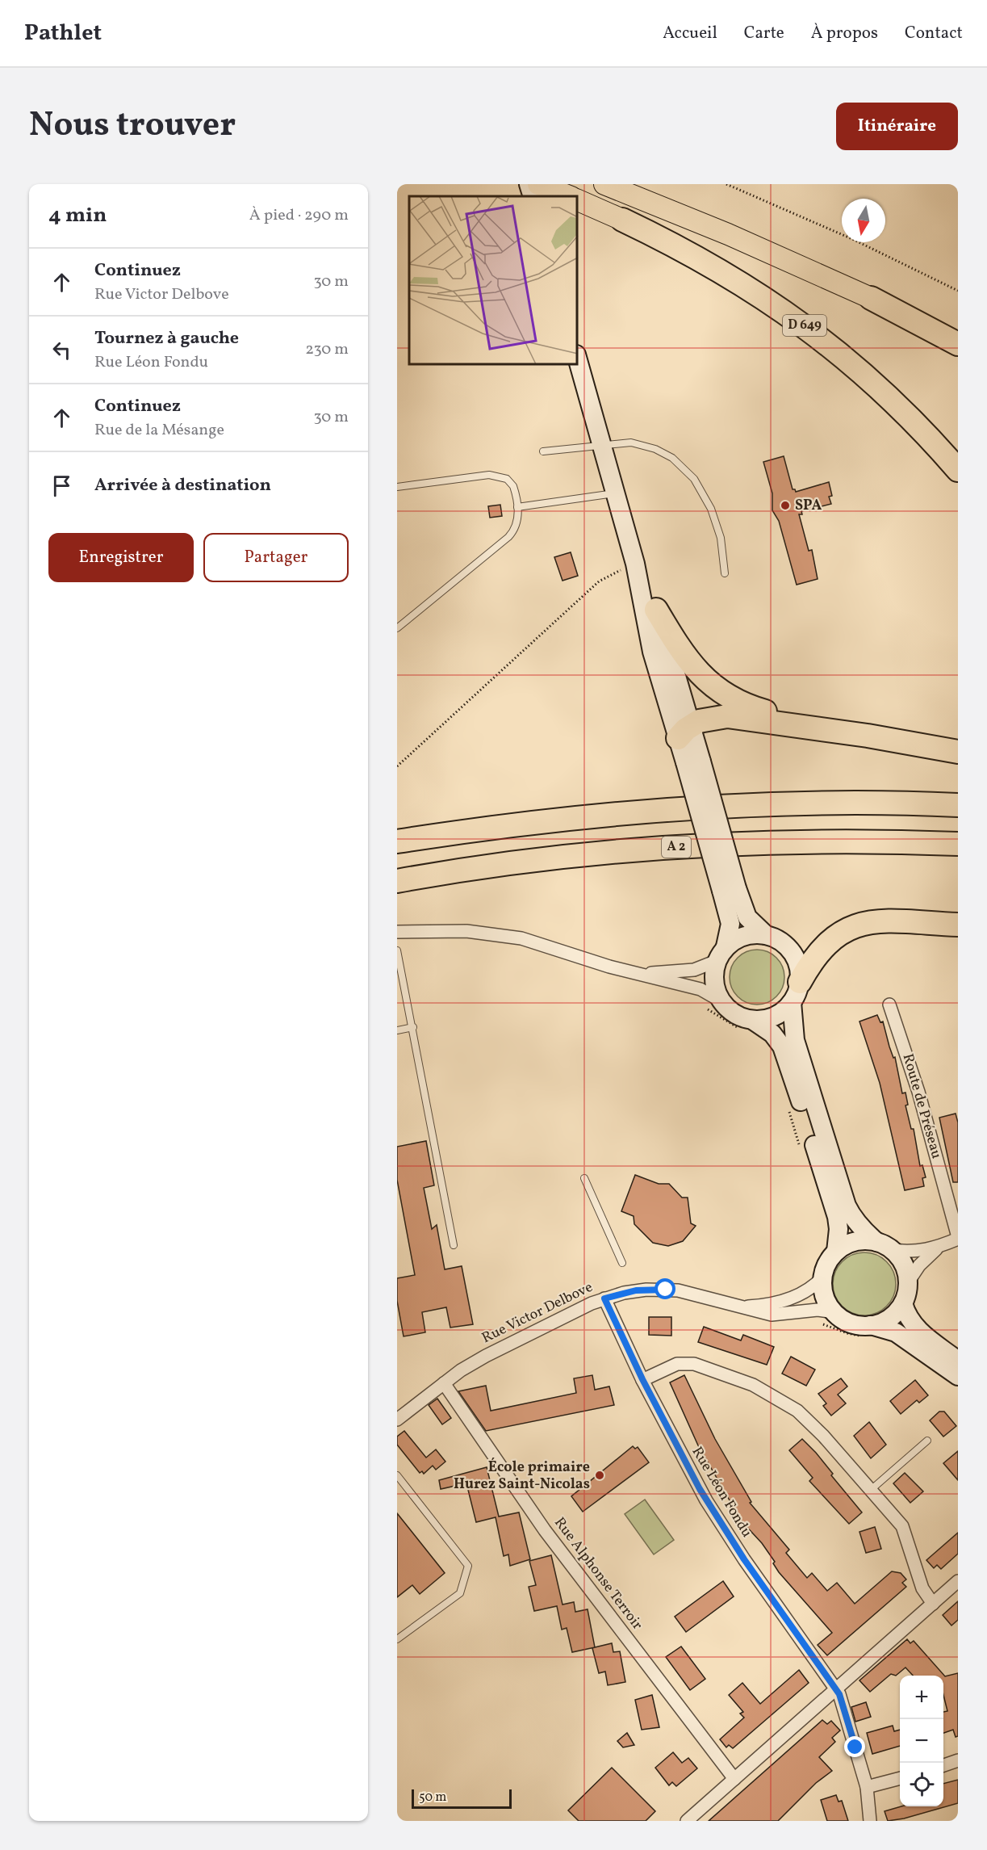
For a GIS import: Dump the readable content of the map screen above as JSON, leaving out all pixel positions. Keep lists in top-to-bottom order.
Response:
{
  "streets": {
    "highway": ["D 649", "A 2"],
    "street": [
      "Route de Préseau",
      "Rue Victor Delbove",
      "Rue Léon Fondu",
      "Rue Alphonse Terroir"
    ]
  },
  "crossings": [
    ["Rue Victor Delbove", "Rue Léon Fondu"],
    ["Rue Victor Delbove", "Rue Alphonse Terroir"]
  ],
  "places": ["SPA", "École primaire Hurez Saint-Nicolas"],
  "scale_bar": "50 m",
  "north": "bottom",
  "page": {
    "header": "Pathlet",
    "nav": [
      "Accueil",
      "Carte",
      "À propos",
      "Contact"
    ],
    "title": "Nous trouver",
    "buttons": [
      "Itinéraire",
      ["Enregistrer", "Partager"]
    ],
    "heading": ["4 min", "À pied · 290 m"],
    "list": [
      ["Continuez", "Rue Victor Delbove", "30 m"],
      ["Tournez à gauche", "Rue Léon Fondu", "230 m"],
      ["Continuez", "Rue de la Mésange", "30 m"],
      "Arrivée à destination"
    ],
    "map_buttons": ["+", "−"],
    "scale": "50 m"
  }
}
